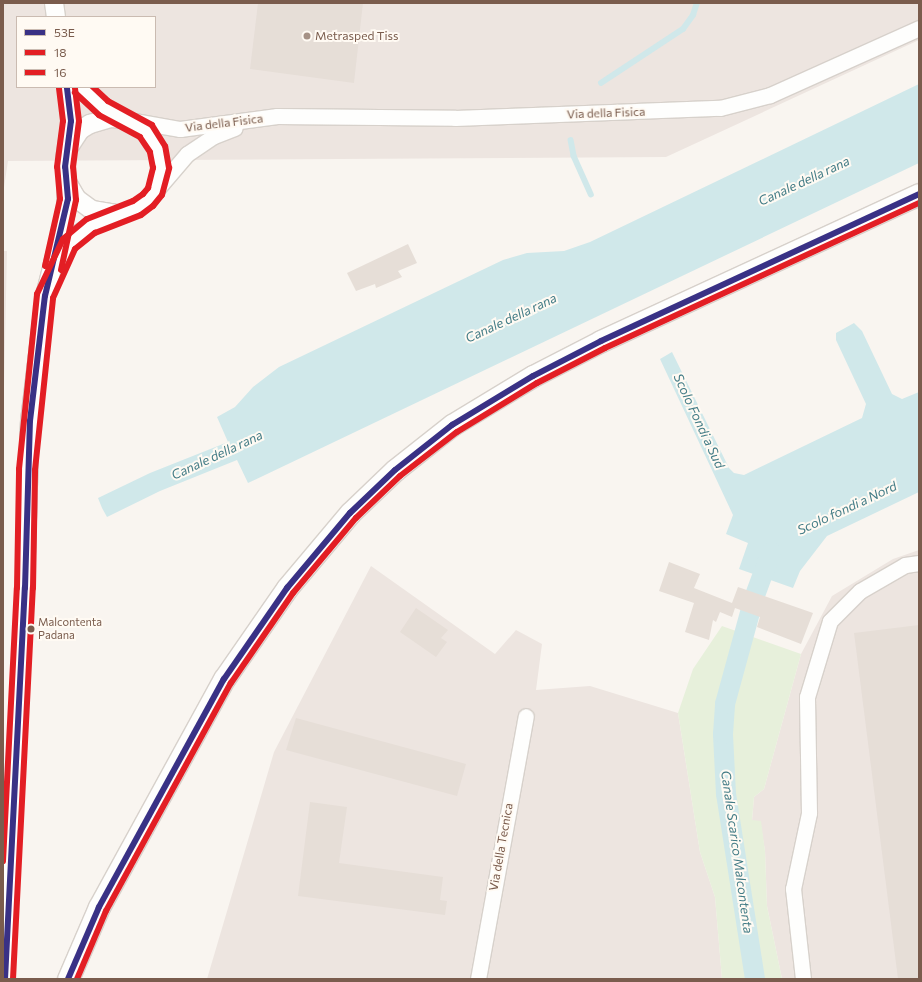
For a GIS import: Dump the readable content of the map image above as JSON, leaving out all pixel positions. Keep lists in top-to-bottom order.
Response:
{
  "streets": {
    "street": ["Via della Fisica", "Via della Tecnica"]
  },
  "water": [
    "Canale della rana",
    "Scolo Fondi a Sud",
    "Scolo fondi a Nord",
    "Canale Scarico Malcontenta"
  ],
  "places": ["Metrasped Tiss", "Malcontenta Padana"],
  "lines": ["transit line 53E", "transit line 18", "transit line 16"],
  "legend": ["53E", "18", "16"]
}
